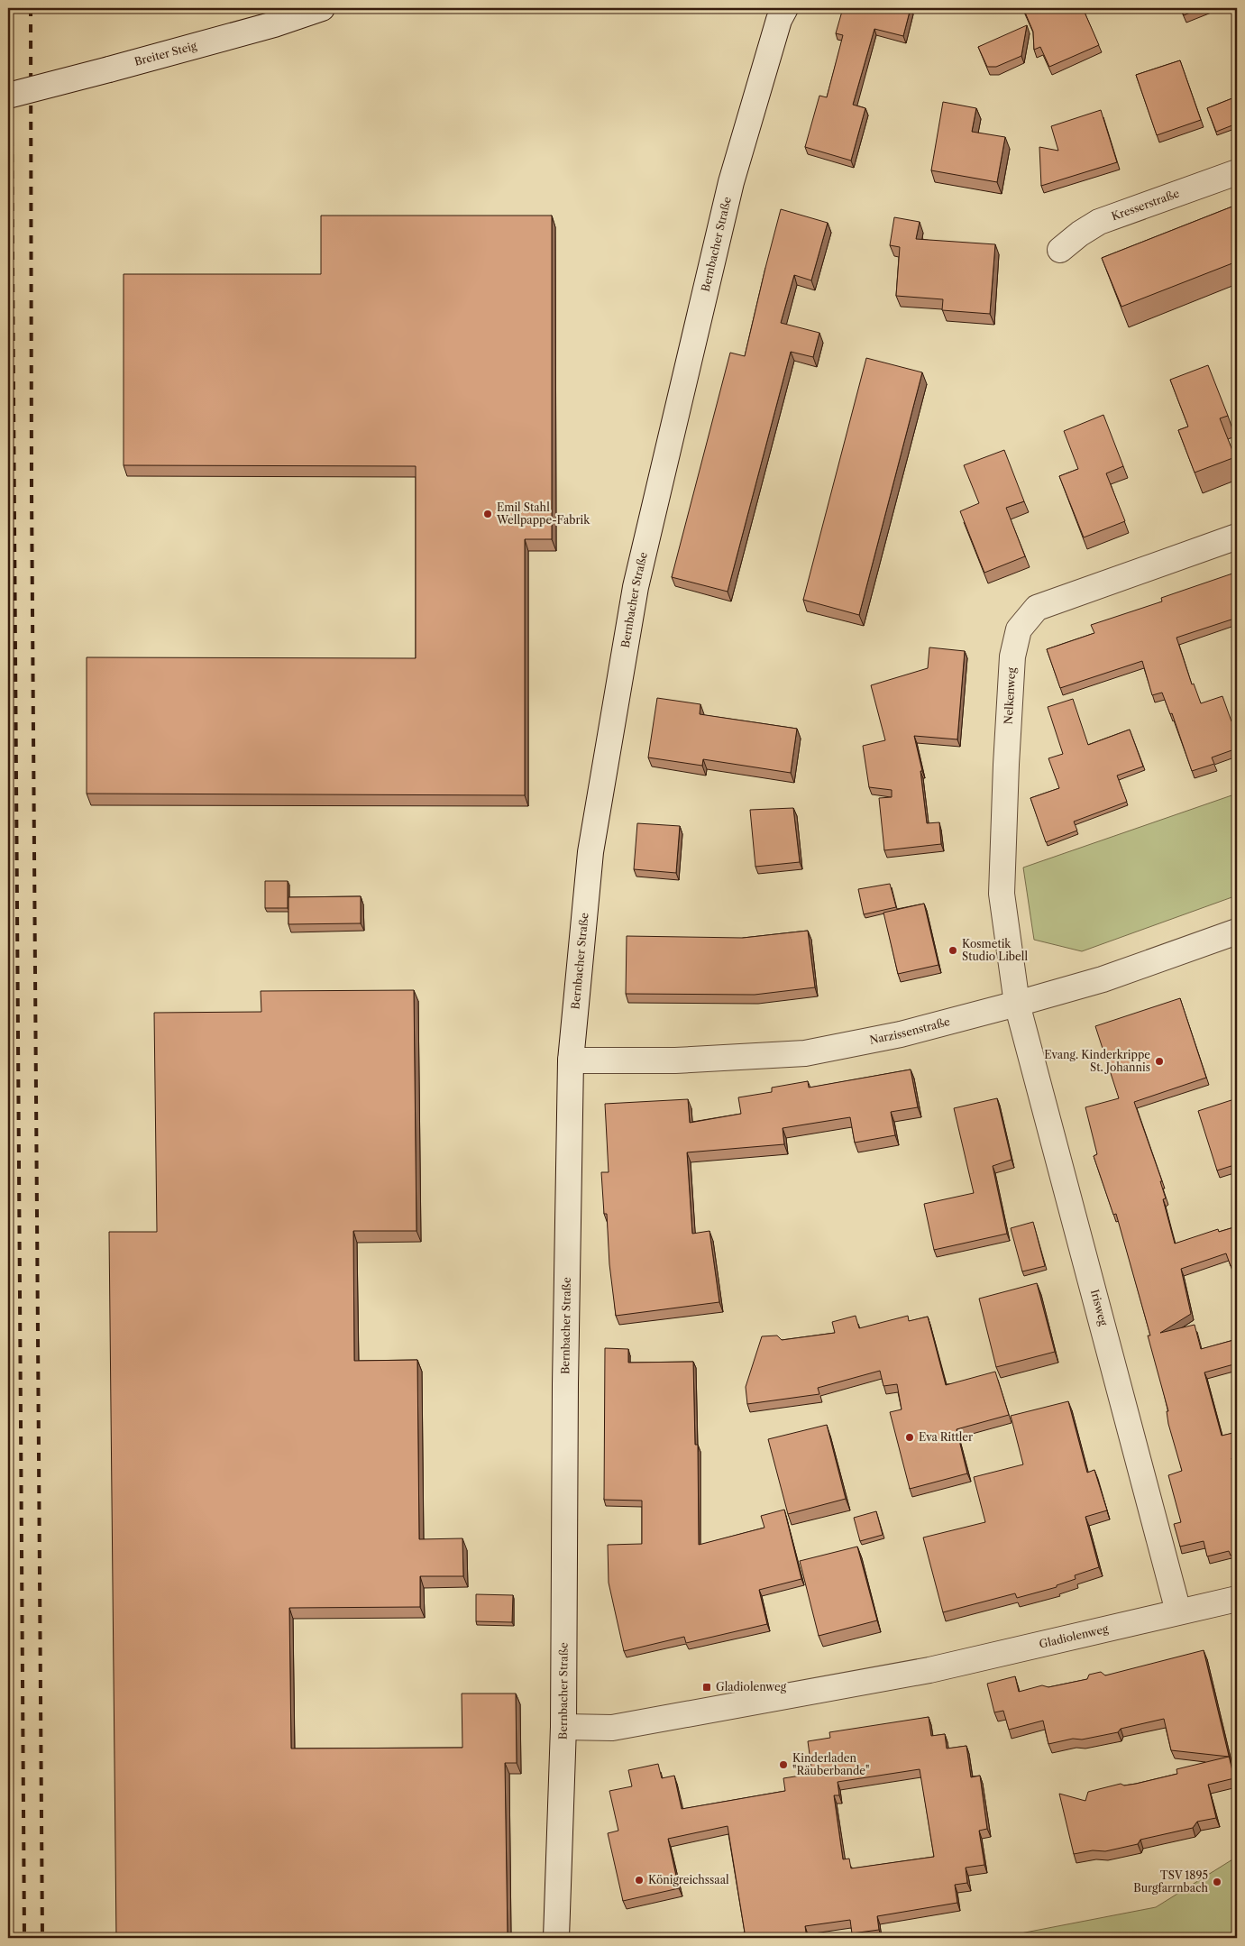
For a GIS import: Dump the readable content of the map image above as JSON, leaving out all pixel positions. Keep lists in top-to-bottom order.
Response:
{
  "streets": {
    "street": [
      "Breiter Steig",
      "Kresserstraße",
      "Bernbacher Straße",
      "Nelkenweg",
      "Narzissenstraße",
      "Irisweg",
      "Gladiolenweg"
    ]
  },
  "crossings": [
    ["Bernbacher Straße", "Narzissenstraße"],
    ["Bernbacher Straße", "Gladiolenweg"],
    ["Nelkenweg", "Narzissenstraße"],
    ["Nelkenweg", "Irisweg"],
    ["Narzissenstraße", "Irisweg"],
    ["Irisweg", "Gladiolenweg"]
  ],
  "places": {
    "other": [
      "Emil Stahl Wellpappe-Fabrik",
      "Kosmetik Studio Libell",
      "Evang. Kinderkrippe St. Johannis",
      "Eva Rittler",
      "Kinderladen \"Räuberbande\"",
      "Königreichssaal",
      "TSV 1895 Burgfarrnbach"
    ],
    "transit": ["Gladiolenweg"]
  }
}
